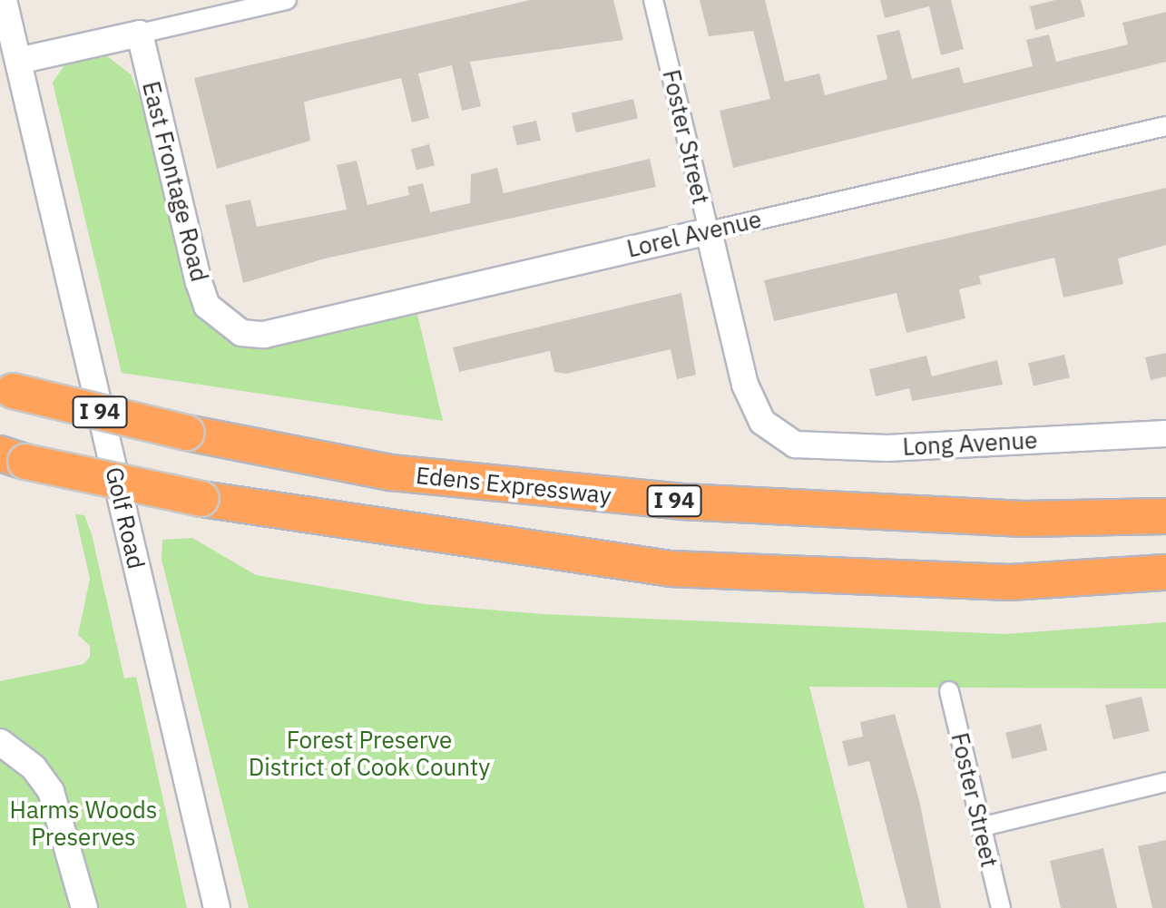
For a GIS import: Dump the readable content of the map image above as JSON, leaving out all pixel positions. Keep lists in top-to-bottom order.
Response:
{
  "streets": {
    "highway": ["I 94", "Edens Expressway"],
    "street": [
      "Foster Street",
      "East Frontage Road",
      "Lorel Avenue",
      "Long Avenue",
      "Golf Road"
    ]
  },
  "crossings": [
    ["Foster Street", "Lorel Avenue"],
    ["Foster Street", "Long Avenue"],
    ["East Frontage Road", "Lorel Avenue"]
  ],
  "parks": ["Forest Preserve District of Cook County", "Harms Woods Preserves"]
}
